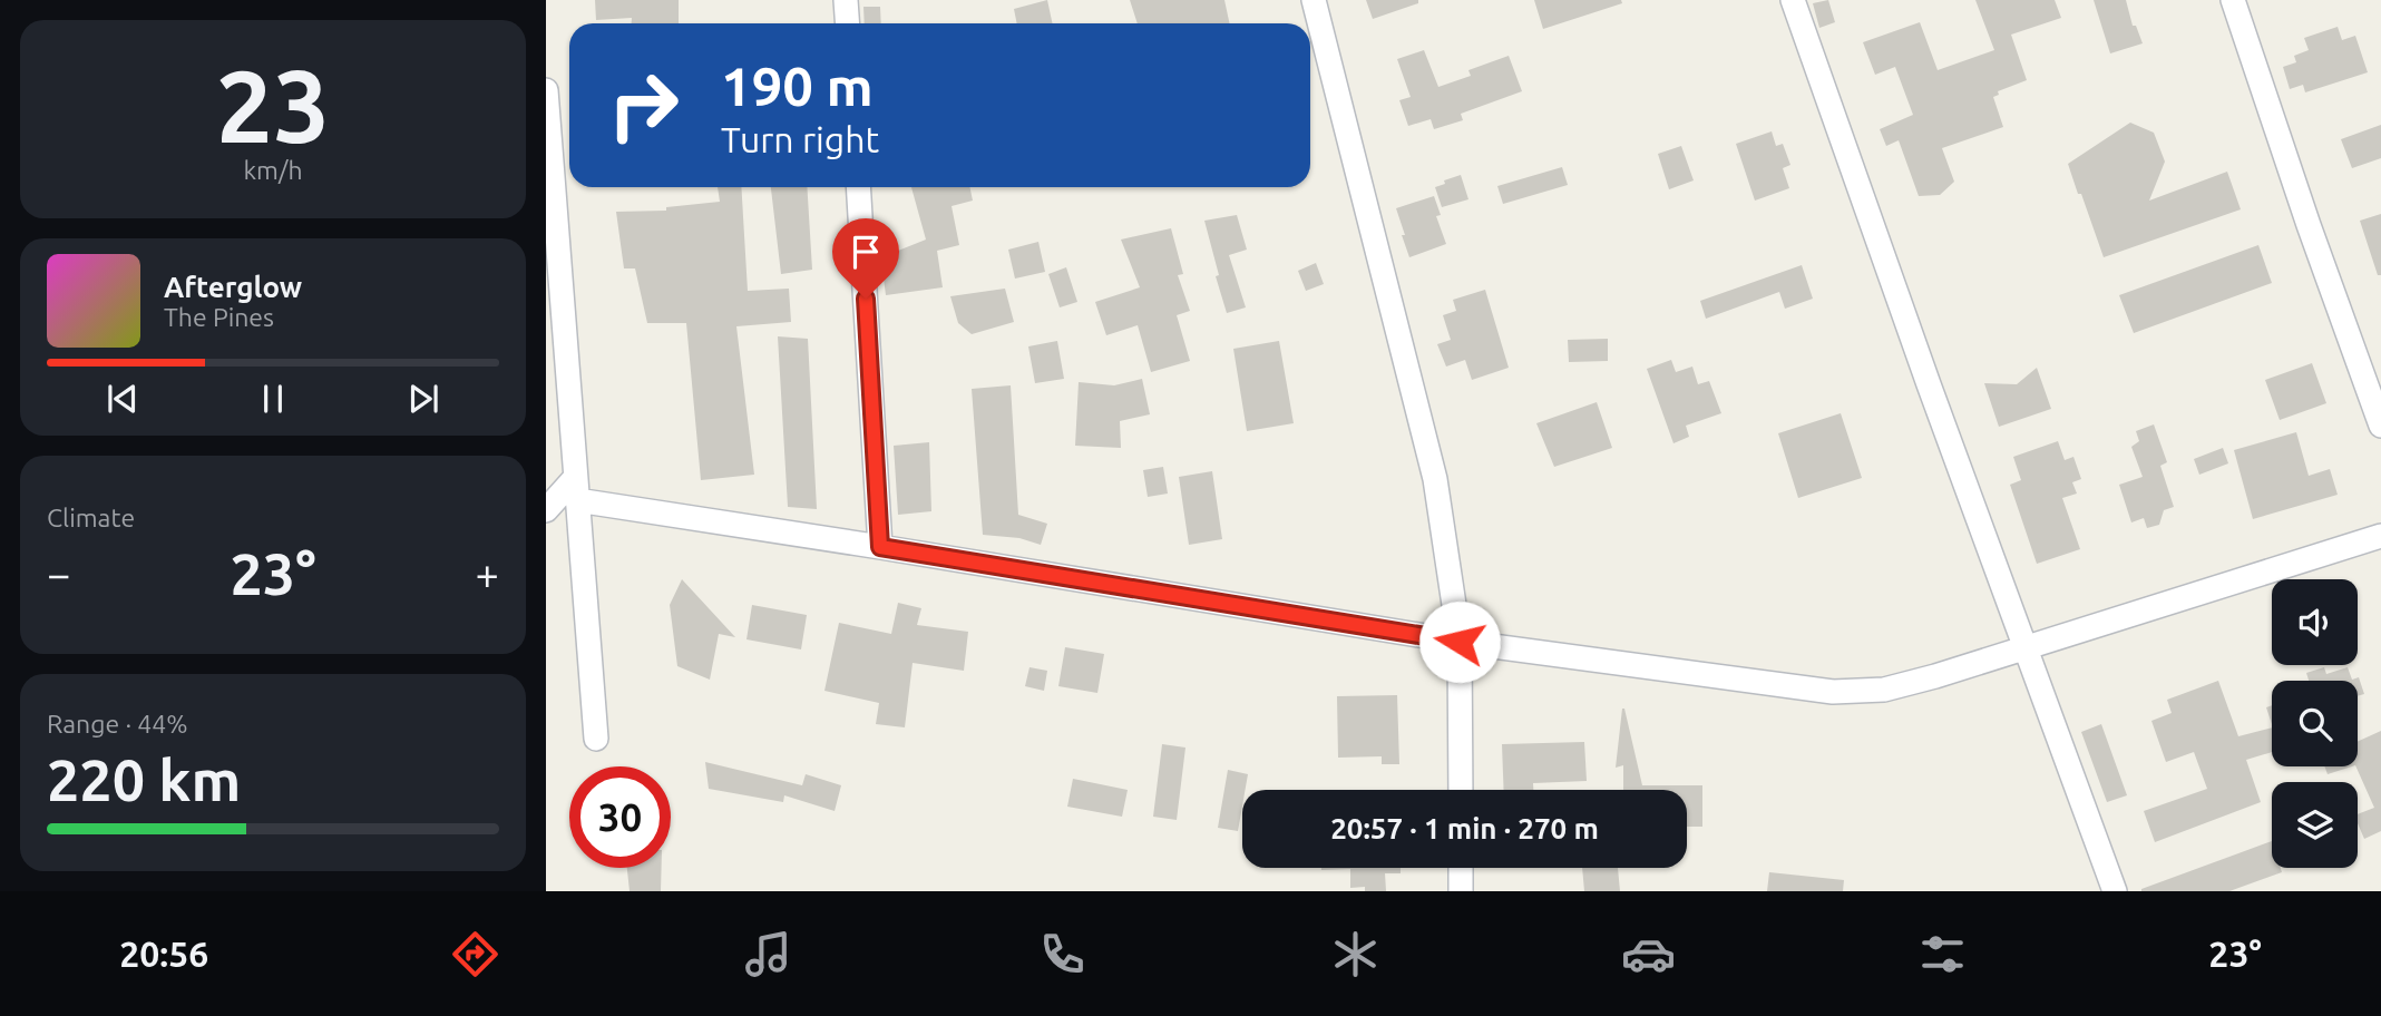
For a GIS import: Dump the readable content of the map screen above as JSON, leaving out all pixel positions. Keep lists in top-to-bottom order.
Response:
{
  "page": {
    "tile": [
      ["23", "km/h"],
      "Climate",
      ["Range · 44%", "220 km"]
    ],
    "turn": ["190 m", "Turn right"],
    "song": ["Afterglow", "The Pines"],
    "heat": ["−", "23°", "+"],
    "limit": "30",
    "trip": "20:57 · 1 min · 270 m",
    "tabs": ["20:56", "23°"]
  }
}
